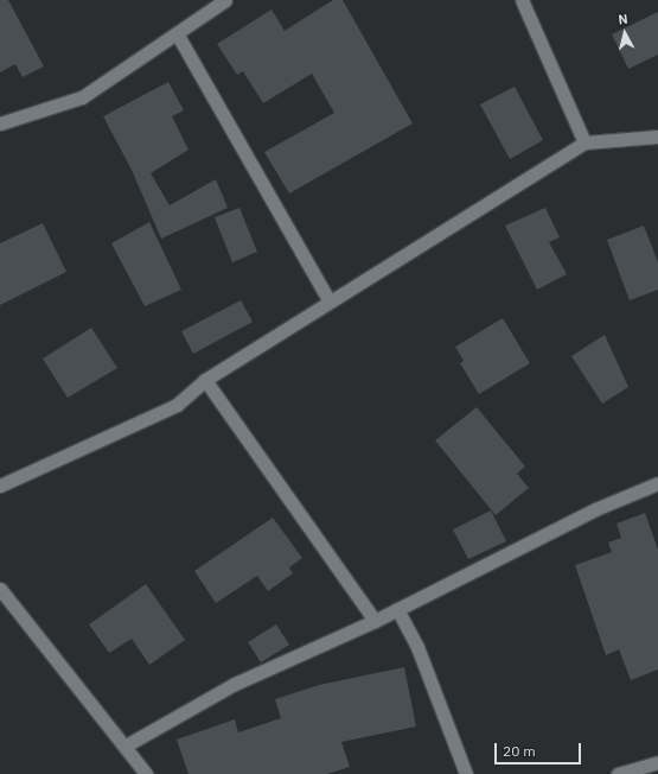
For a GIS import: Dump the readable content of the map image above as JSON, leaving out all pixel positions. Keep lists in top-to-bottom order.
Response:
{
  "scale_bar": "20 m",
  "north": "top"
}
